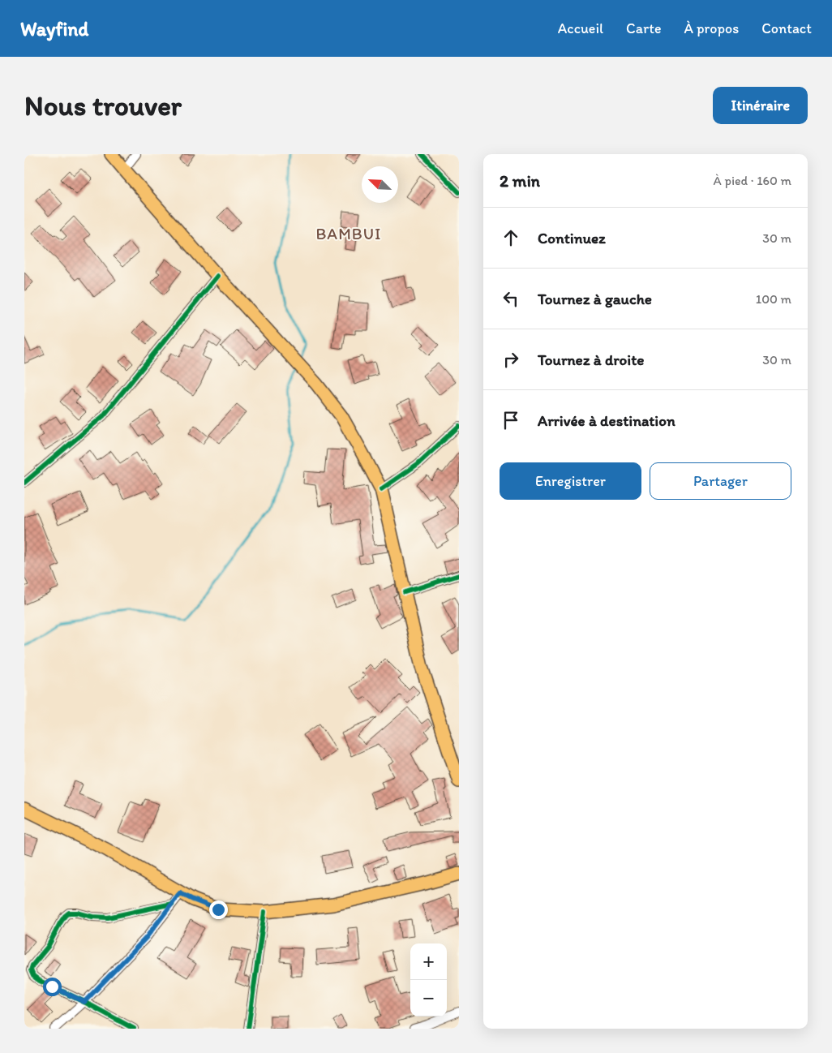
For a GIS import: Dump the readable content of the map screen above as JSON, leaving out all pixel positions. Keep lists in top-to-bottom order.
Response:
{
  "districts": ["BAMBUI"],
  "north": "top left",
  "page": {
    "header": "Wayfind",
    "nav": [
      "Accueil",
      "Carte",
      "À propos",
      "Contact"
    ],
    "buttons": [
      "Itinéraire",
      ["Enregistrer", "Partager"]
    ],
    "title": "Nous trouver",
    "heading": ["2 min", "À pied · 160 m"],
    "list": [
      ["Continuez", "30 m"],
      ["Tournez à gauche", "100 m"],
      ["Tournez à droite", "30 m"],
      "Arrivée à destination"
    ],
    "map_buttons": ["+", "−"]
  }
}
